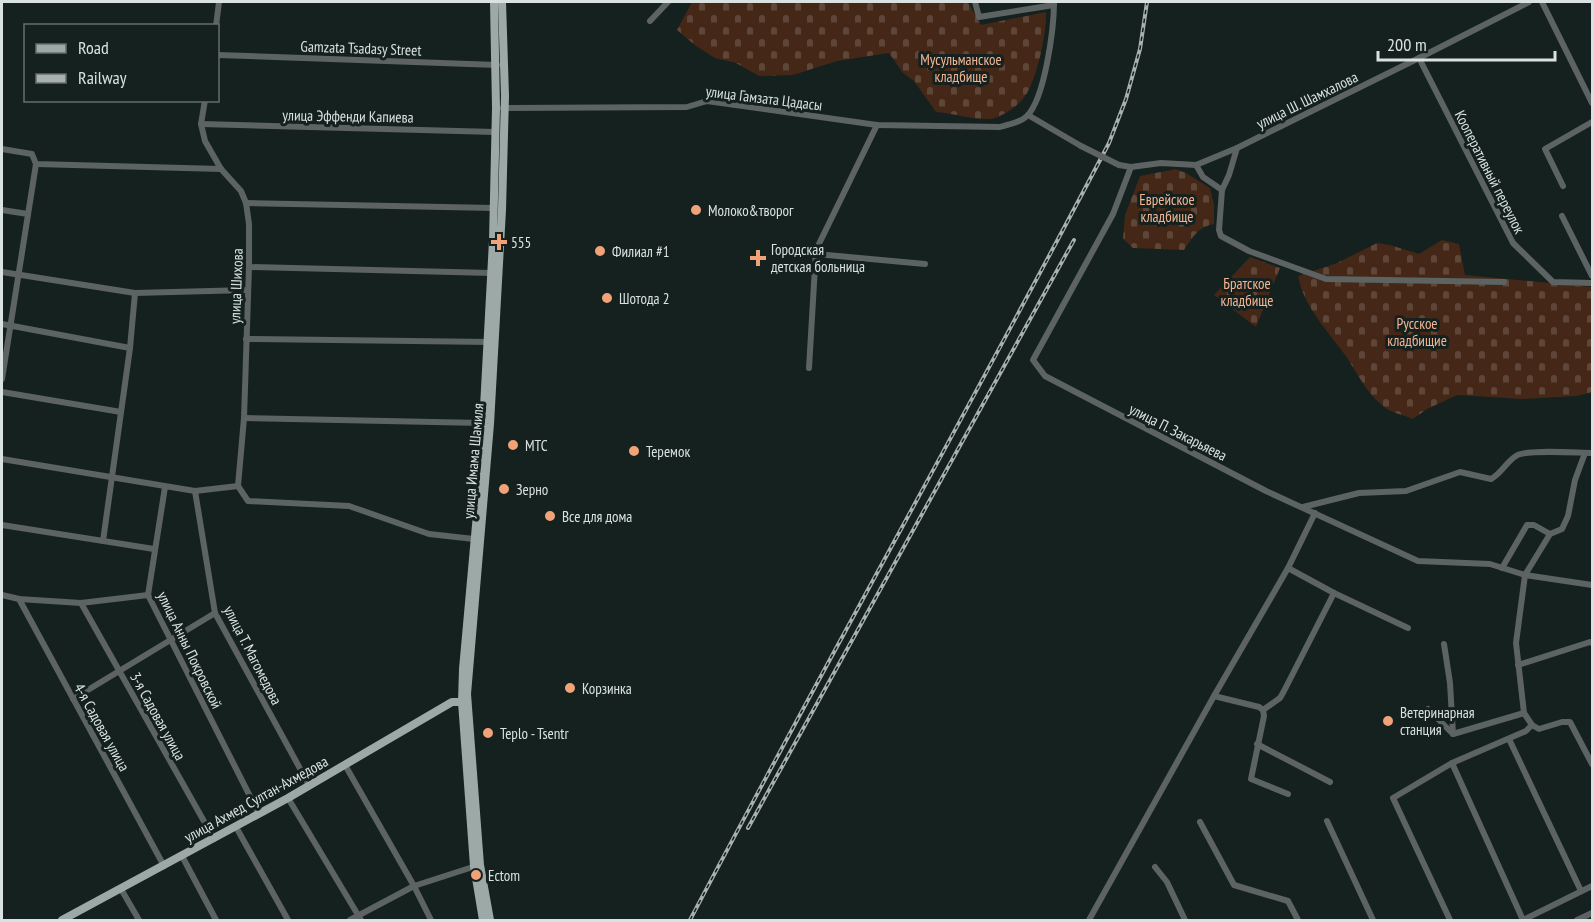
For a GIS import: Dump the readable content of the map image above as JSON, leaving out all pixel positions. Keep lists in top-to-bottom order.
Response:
{
  "streets": {
    "main road": ["улица Имама Шамиля", "улица Ахмед Султан-Ахмедова"],
    "street": [
      "Gamzata Tsadasy Street",
      "улица Гамзата Цадасы",
      "улица Ш. Шамхалова",
      "улица Эффенди Капиева",
      "Кооперативный переулок",
      "улица Шихова",
      "улица П. Закарьяева",
      "улица Анны Покровской",
      "улица Т. Магомедова",
      "3-я Садовая улица",
      "4-я Садовая улица"
    ]
  },
  "crossings": [
    ["Gamzata Tsadasy Street", "улица Имама Шамиля"],
    ["улица Гамзата Цадасы", "улица Ш. Шамхалова"],
    ["улица Гамзата Цадасы", "улица Имама Шамиля"],
    ["улица Ш. Шамхалова", "Кооперативный переулок"],
    ["улица Ш. Шамхалова", "улица П. Закарьяева"],
    ["улица Эффенди Капиева", "улица Шихова"],
    ["улица Эффенди Капиева", "улица Имама Шамиля"],
    ["улица Имама Шамиля", "улица Ахмед Султан-Ахмедова"],
    ["улица Анны Покровской", "улица Ахмед Султан-Ахмедова"],
    ["улица Т. Магомедова", "улица Ахмед Султан-Ахмедова"],
    ["3-я Садовая улица", "улица Ахмед Султан-Ахмедова"],
    ["4-я Садовая улица", "улица Ахмед Султан-Ахмедова"]
  ],
  "parks": [
    "Мусульманское кладбище",
    "Еврейское кладбище",
    "Братское кладбище",
    "Русское кладбищие"
  ],
  "places": {
    "other": [
      "Молоко&творог",
      "Филиал #1",
      "Шотода 2",
      "МТС",
      "Теремок",
      "Зерно",
      "Все для дома",
      "Корзинка",
      "Ветеринарная станция",
      "Teplo - Tsentr",
      "Ectom"
    ],
    "health": ["555", "Городская детская больница"]
  },
  "legend": ["Road", "Railway"],
  "scale_bar": "200 m"
}
